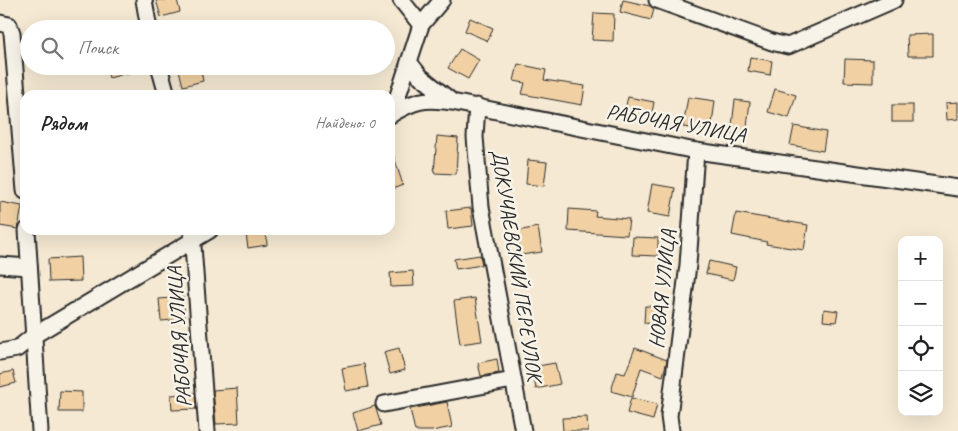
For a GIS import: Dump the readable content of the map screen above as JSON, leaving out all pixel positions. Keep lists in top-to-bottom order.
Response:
{
  "streets": {
    "street": ["РАБОЧАЯ УЛИЦА", "ДОКУЧАЕВСКИЙ ПЕРЕУЛОК", "НОВАЯ УЛИЦА"]
  },
  "crossings": [
    ["РАБОЧАЯ УЛИЦА", "ДОКУЧАЕВСКИЙ ПЕРЕУЛОК"],
    ["РАБОЧАЯ УЛИЦА", "НОВАЯ УЛИЦА"]
  ],
  "page": {
    "search": "Поиск",
    "heading": ["Рядом", "Найдено: 0"],
    "map_buttons": ["+", "−"]
  }
}
